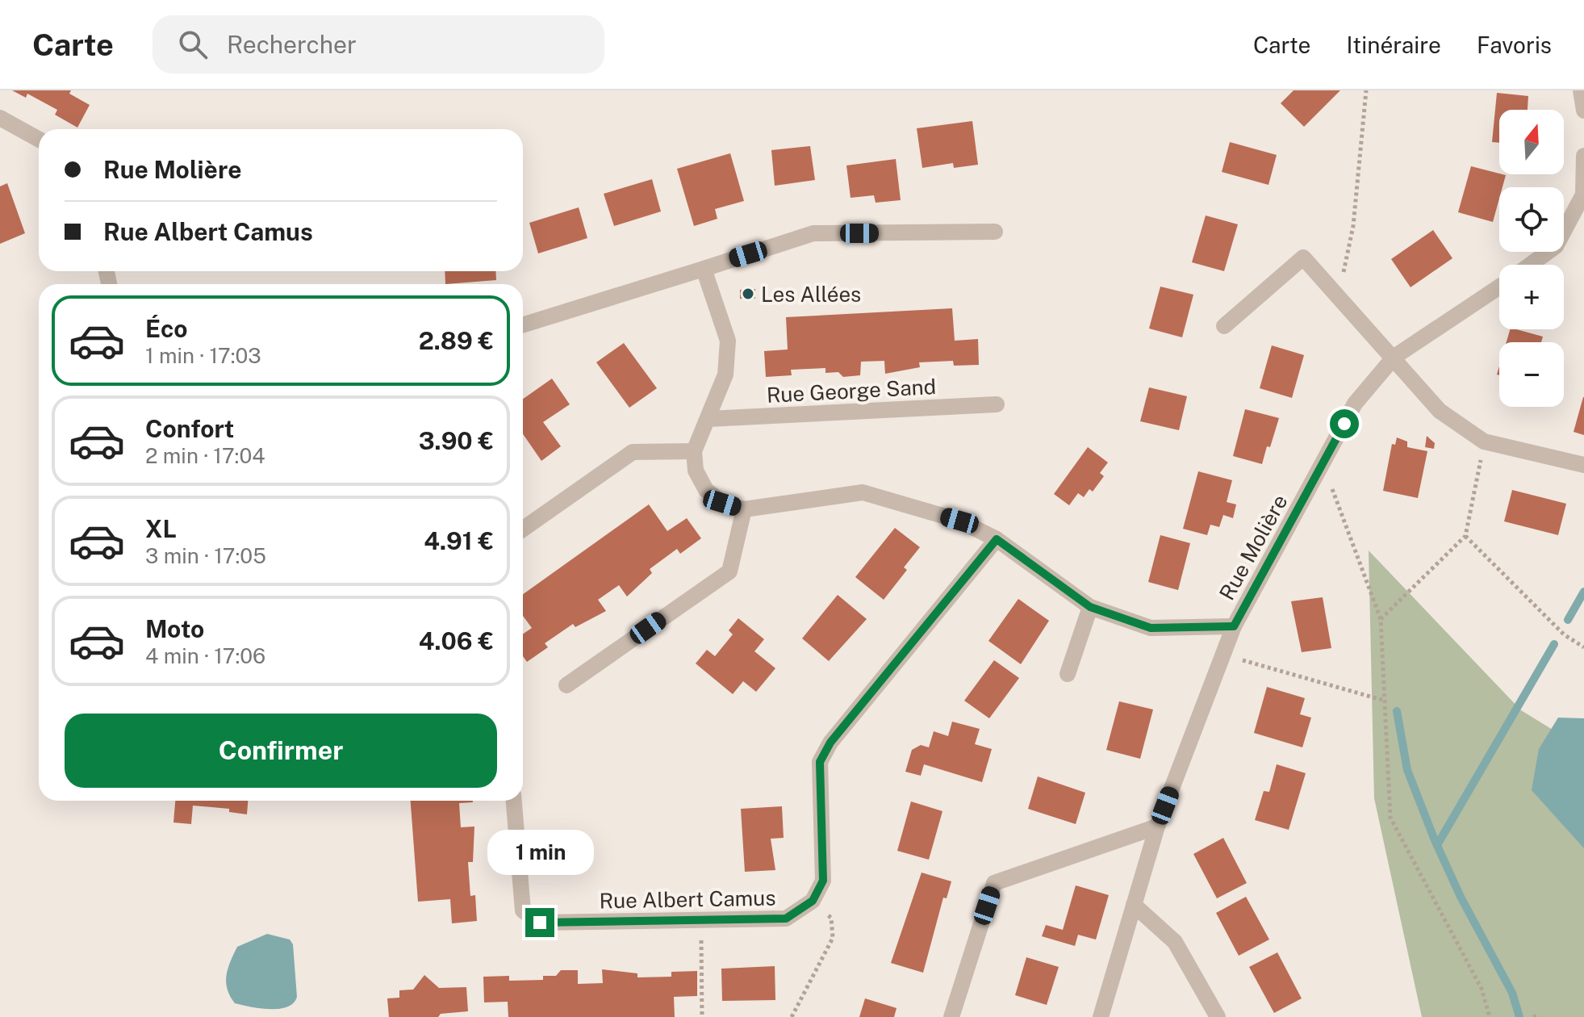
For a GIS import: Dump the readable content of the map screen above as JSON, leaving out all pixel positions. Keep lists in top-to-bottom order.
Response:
{
  "streets": {
    "street": ["Rue George Sand", "Rue Molière", "Rue Albert Camus"]
  },
  "places": ["Les Allées"],
  "north": "top",
  "page": {
    "header": "Carte",
    "search": "Rechercher",
    "nav": ["Carte", "Itinéraire", "Favoris"],
    "map_buttons": ["+", "−"],
    "banner": ["Rue Molière", "Rue Albert Camus"],
    "list": [
      {
        "name": "Éco",
        "note": "1 min · 17:03",
        "value": "2.89 €"
      },
      {
        "name": "Confort",
        "note": "2 min · 17:04",
        "value": "3.90 €"
      },
      {
        "name": "XL",
        "note": "3 min · 17:05",
        "value": "4.91 €"
      },
      {
        "name": "Moto",
        "note": "4 min · 17:06",
        "value": "4.06 €"
      }
    ],
    "buttons": "Confirmer",
    "bubble": "1 min"
  }
}
